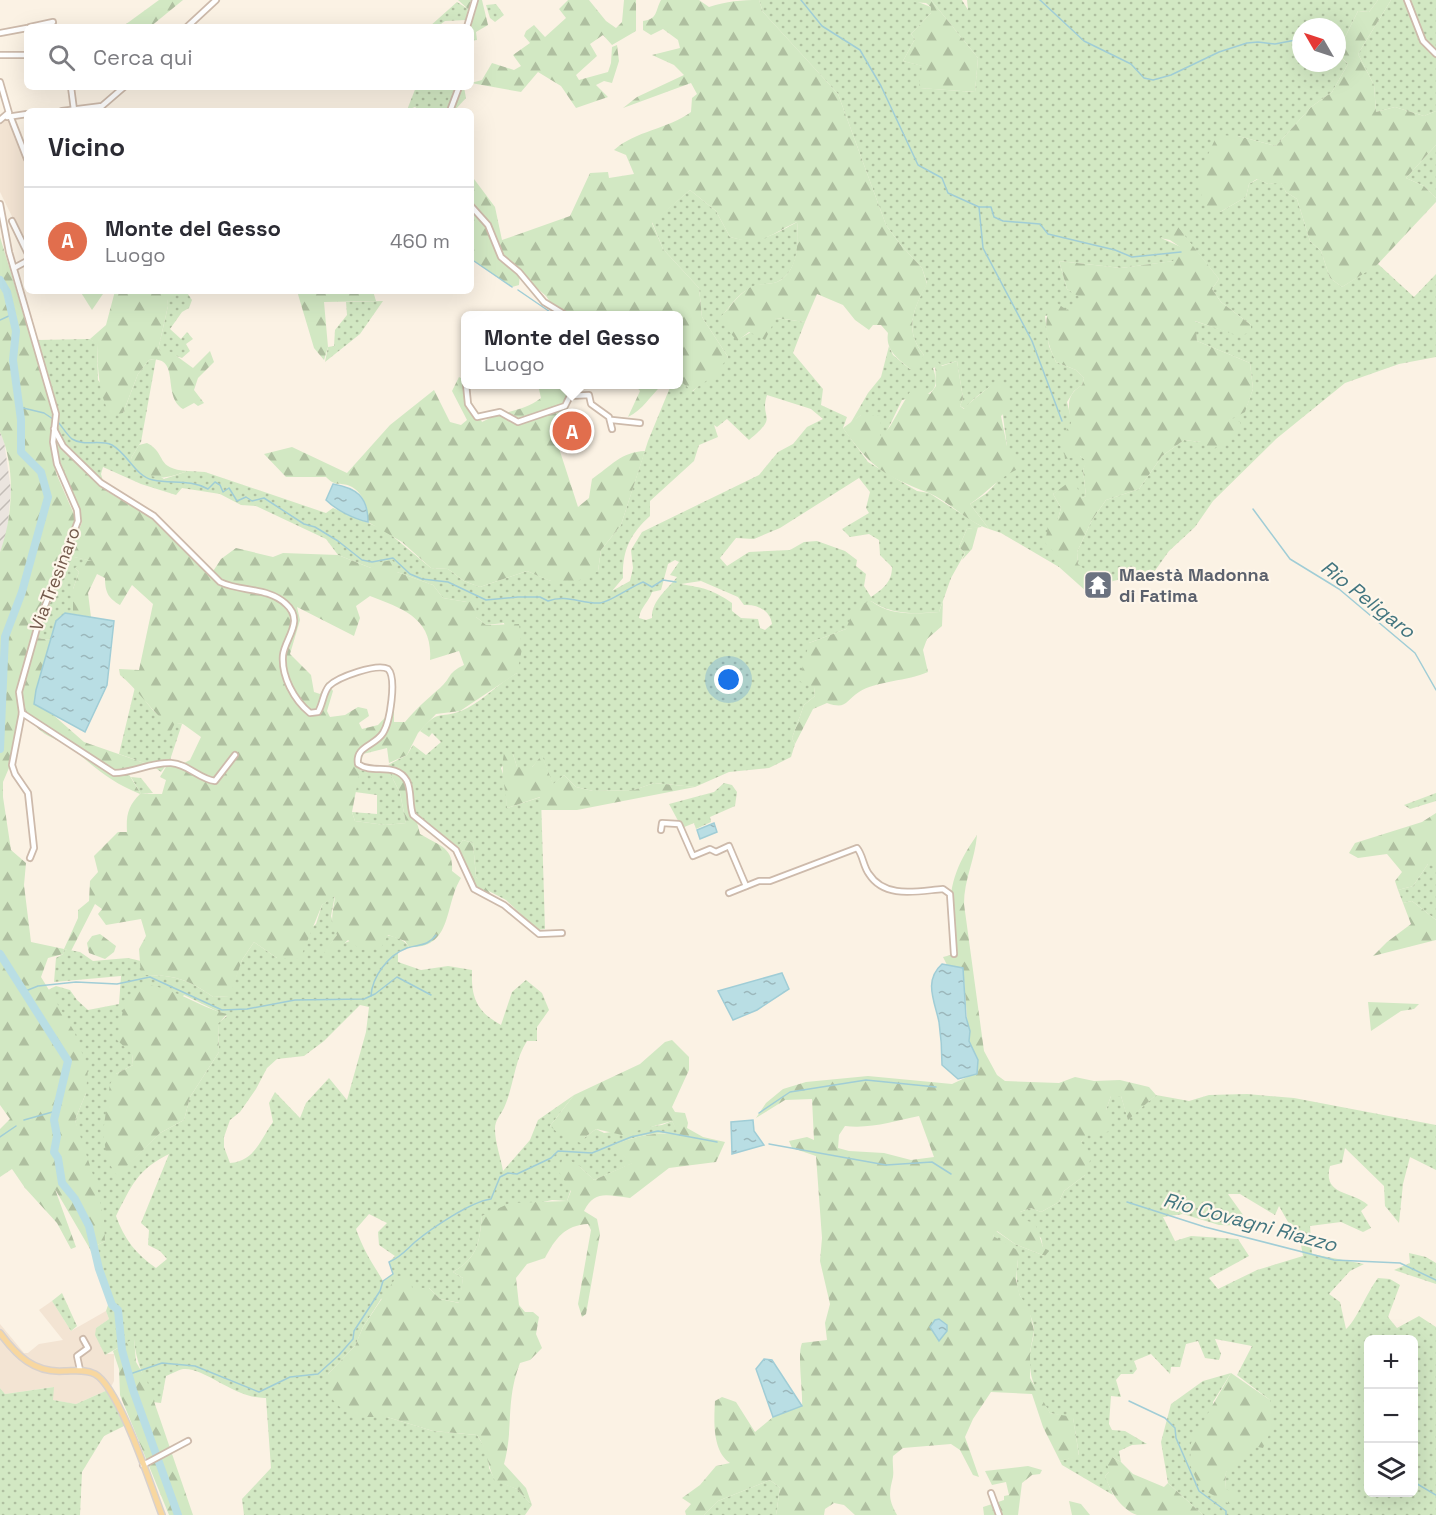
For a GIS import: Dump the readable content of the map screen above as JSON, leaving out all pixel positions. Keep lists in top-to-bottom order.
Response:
{
  "streets": {
    "street": ["Via Tresinaro"]
  },
  "water": ["Rio Peligaro", "Rio Covagni Riazzo"],
  "places": {
    "temple": ["Maestà Madonna di Fatima"]
  },
  "north": "top left",
  "page": {
    "search": "Cerca qui",
    "heading": "Vicino",
    "list": [
      {
        "mark": "A",
        "name": "Monte del Gesso",
        "note": "Luogo",
        "value": "460 m"
      }
    ],
    "popup": ["Monte del Gesso", "Luogo"],
    "pins": "A",
    "map_buttons": ["+", "−"]
  }
}
